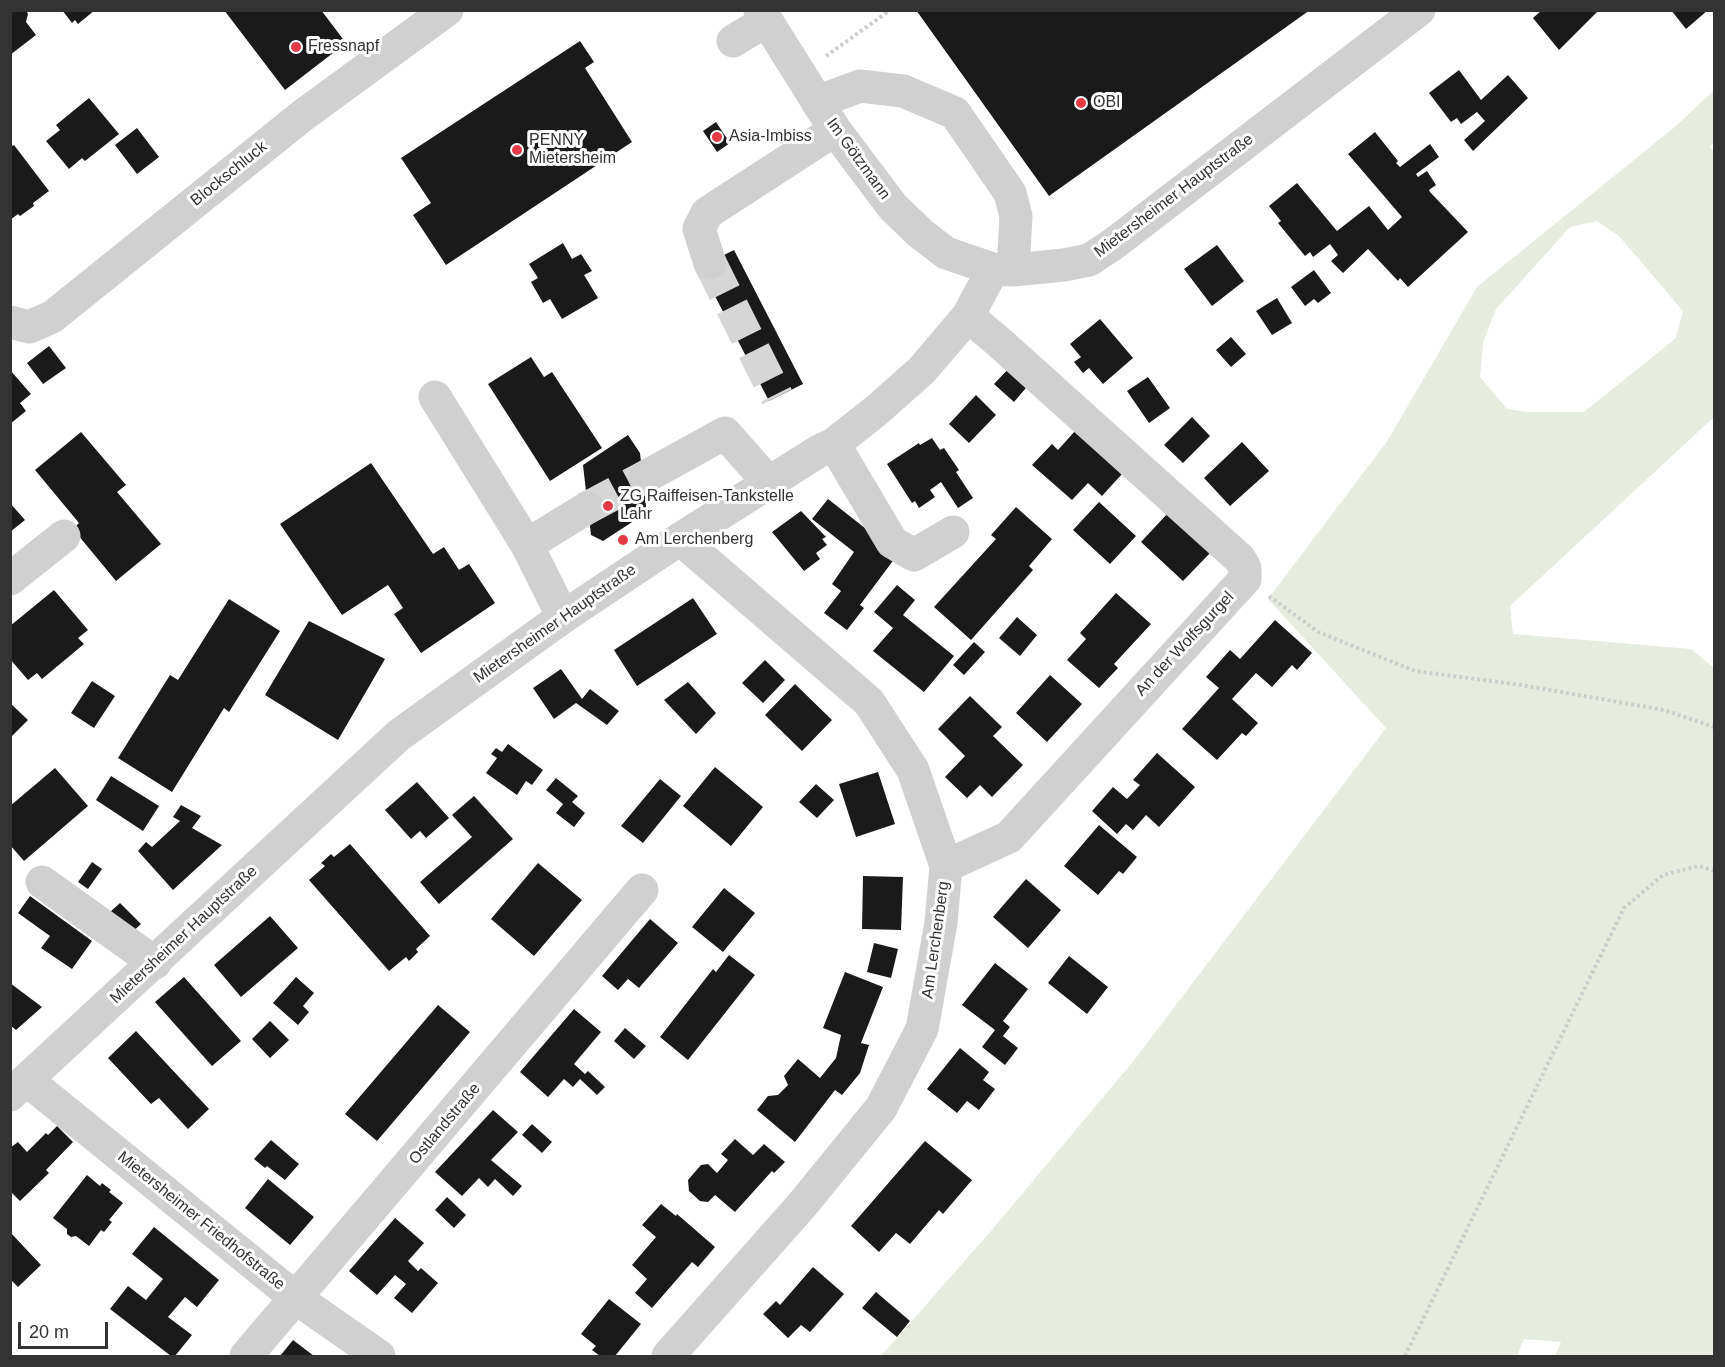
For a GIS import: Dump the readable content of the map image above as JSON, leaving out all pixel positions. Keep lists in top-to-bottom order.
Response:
{
  "streets": {
    "street": [
      "Im Götzmann",
      "Blockschluck",
      "Mietersheimer Hauptstraße",
      "An der Wolfsgurgel",
      "Am Lerchenberg",
      "Ostlandstraße",
      "Mietersheimer Friedhofstraße"
    ]
  },
  "crossings": [
    ["Im Götzmann", "Mietersheimer Hauptstraße"],
    ["Mietersheimer Hauptstraße", "An der Wolfsgurgel"],
    ["Mietersheimer Hauptstraße", "Am Lerchenberg"],
    ["Mietersheimer Hauptstraße", "Mietersheimer Friedhofstraße"],
    ["An der Wolfsgurgel", "Am Lerchenberg"],
    ["Ostlandstraße", "Mietersheimer Friedhofstraße"]
  ],
  "places": [
    "Fressnapf",
    "OBI",
    "Asia-Imbiss",
    "PENNY Mietersheim",
    "ZG Raiffeisen-Tankstelle Lahr",
    "Am Lerchenberg"
  ],
  "scale_bar": "20 m"
}
